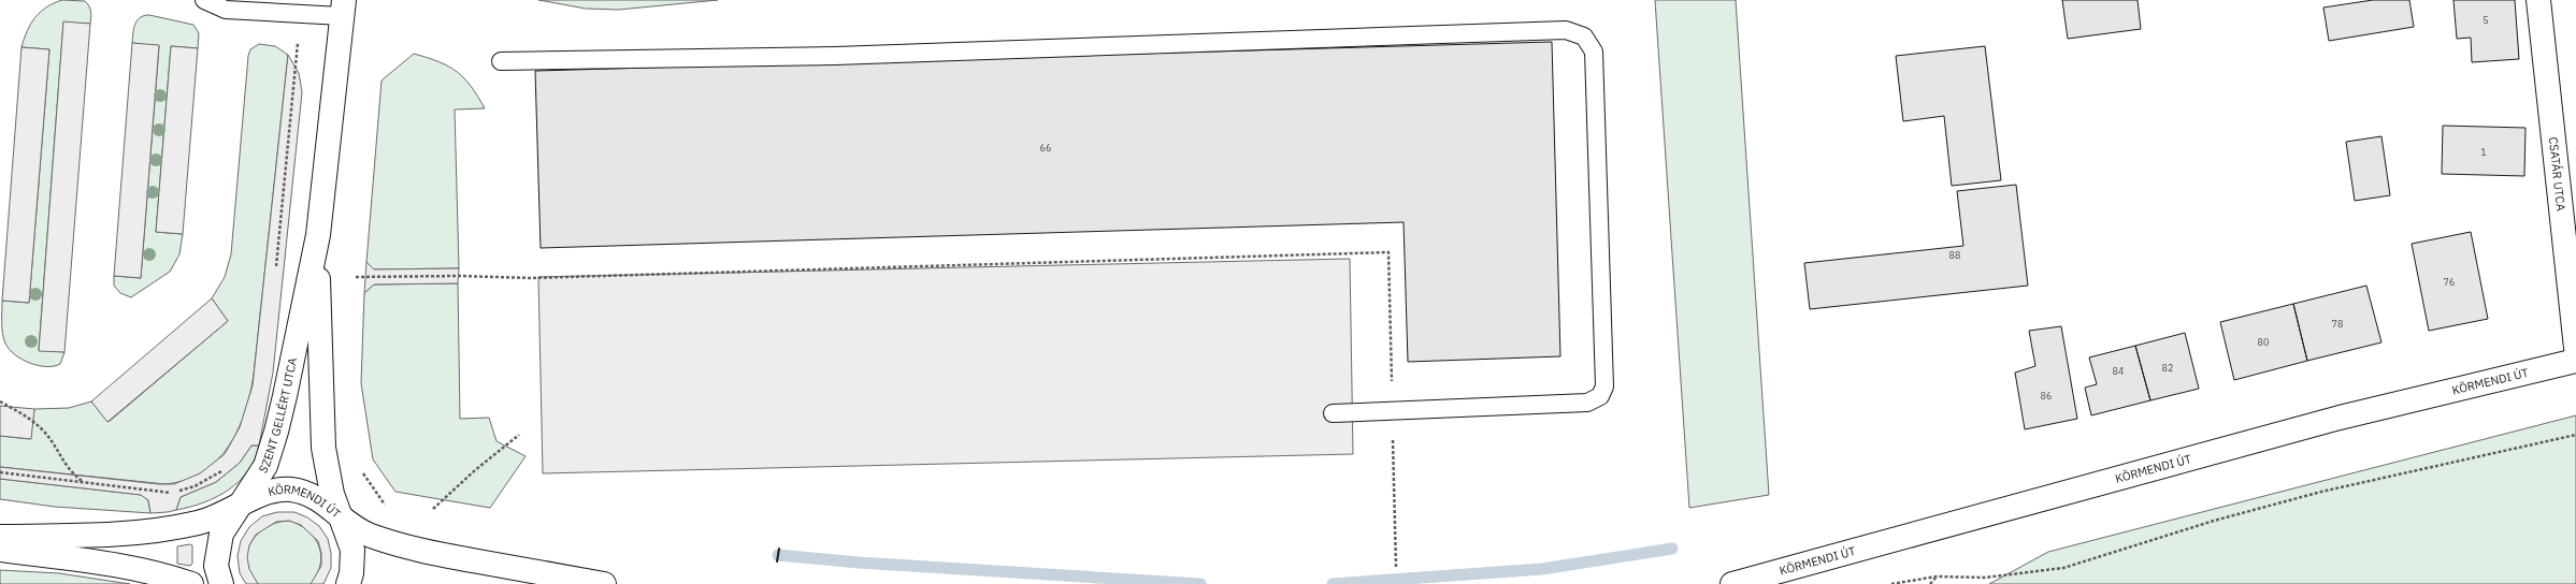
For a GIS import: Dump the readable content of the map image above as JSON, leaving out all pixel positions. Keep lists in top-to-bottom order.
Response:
{
  "streets": {
    "street": ["CSATÁR UTCA", "KÖRMENDI ÚT", "SZENT GELLÉRT UTCA"]
  },
  "crossings": [
    ["KÖRMENDI ÚT", "SZENT GELLÉRT UTCA"]
  ],
  "house_numbers": [
    "5",
    "66",
    "1",
    "88",
    "76",
    "78",
    "80",
    "82",
    "84",
    "86"
  ]
}
